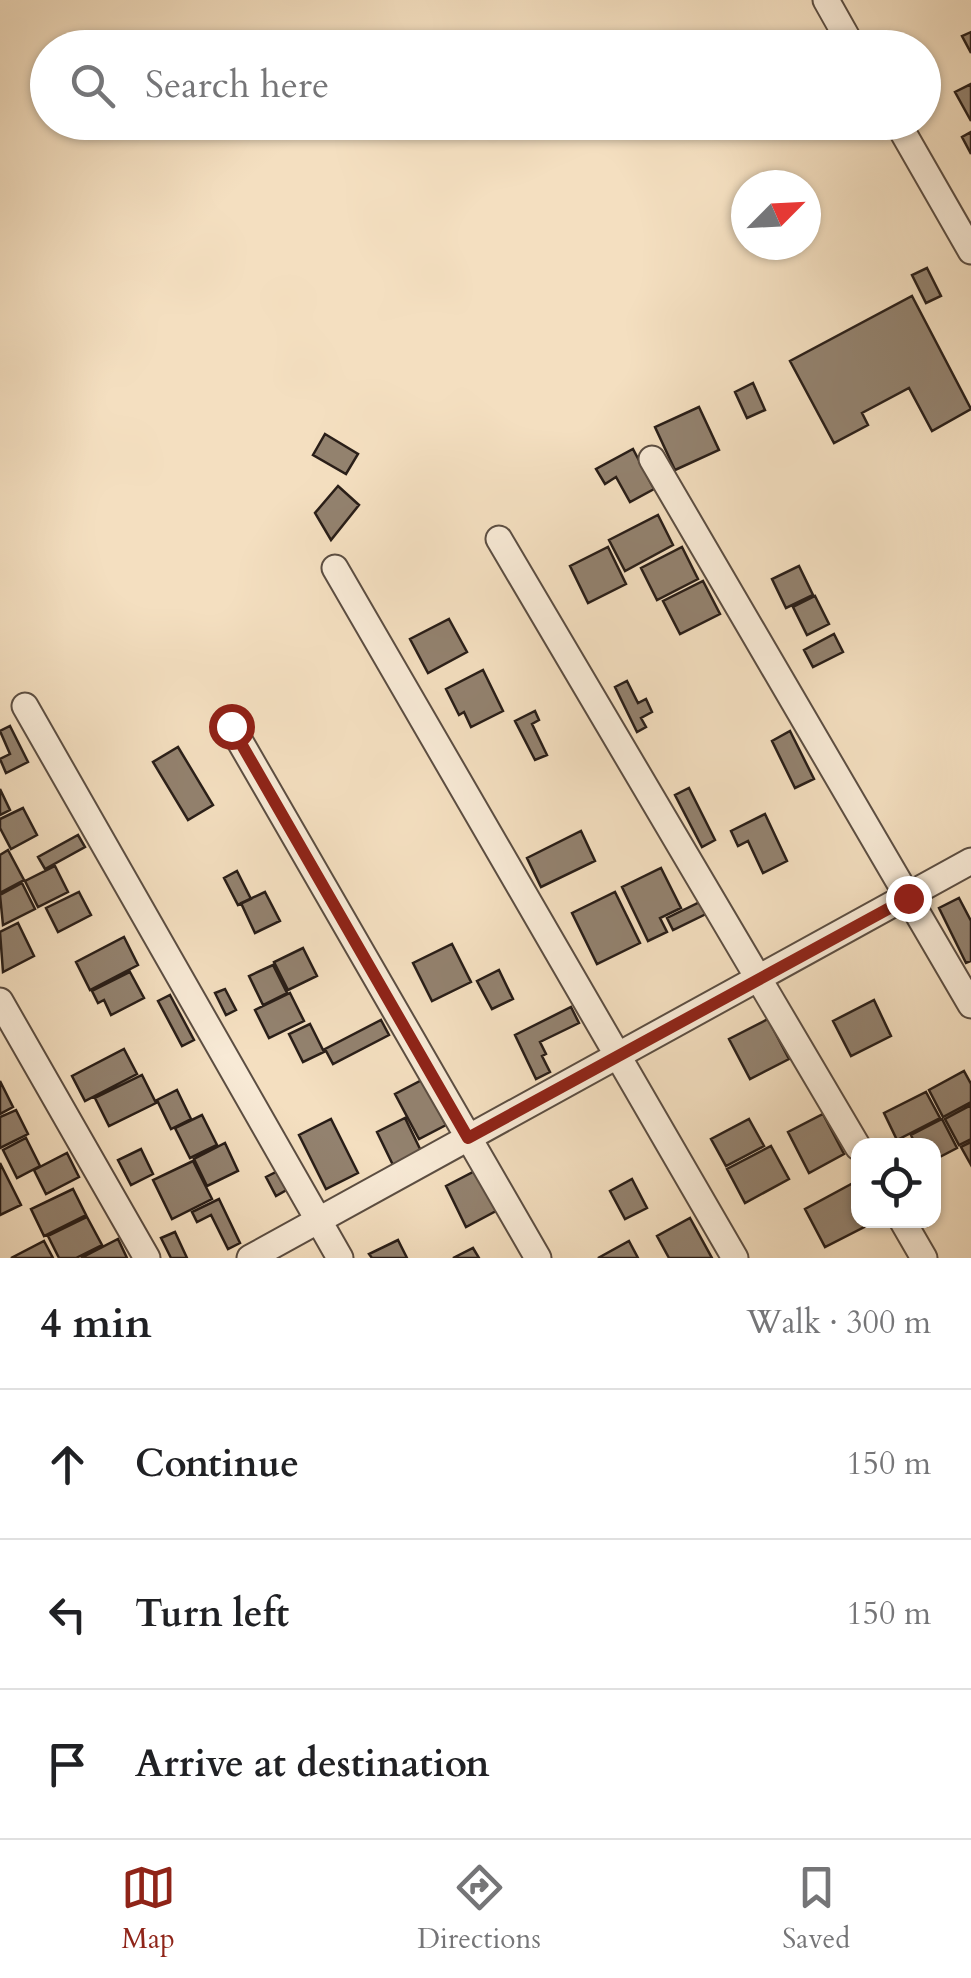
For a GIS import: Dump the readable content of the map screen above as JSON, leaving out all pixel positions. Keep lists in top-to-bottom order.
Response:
{
  "north": "top right",
  "page": {
    "search": "Search here",
    "heading": ["4 min", "Walk · 300 m"],
    "list": [
      ["Continue", "150 m"],
      ["Turn left", "150 m"],
      "Arrive at destination"
    ],
    "nav": ["Map", "Directions", "Saved"]
  }
}
